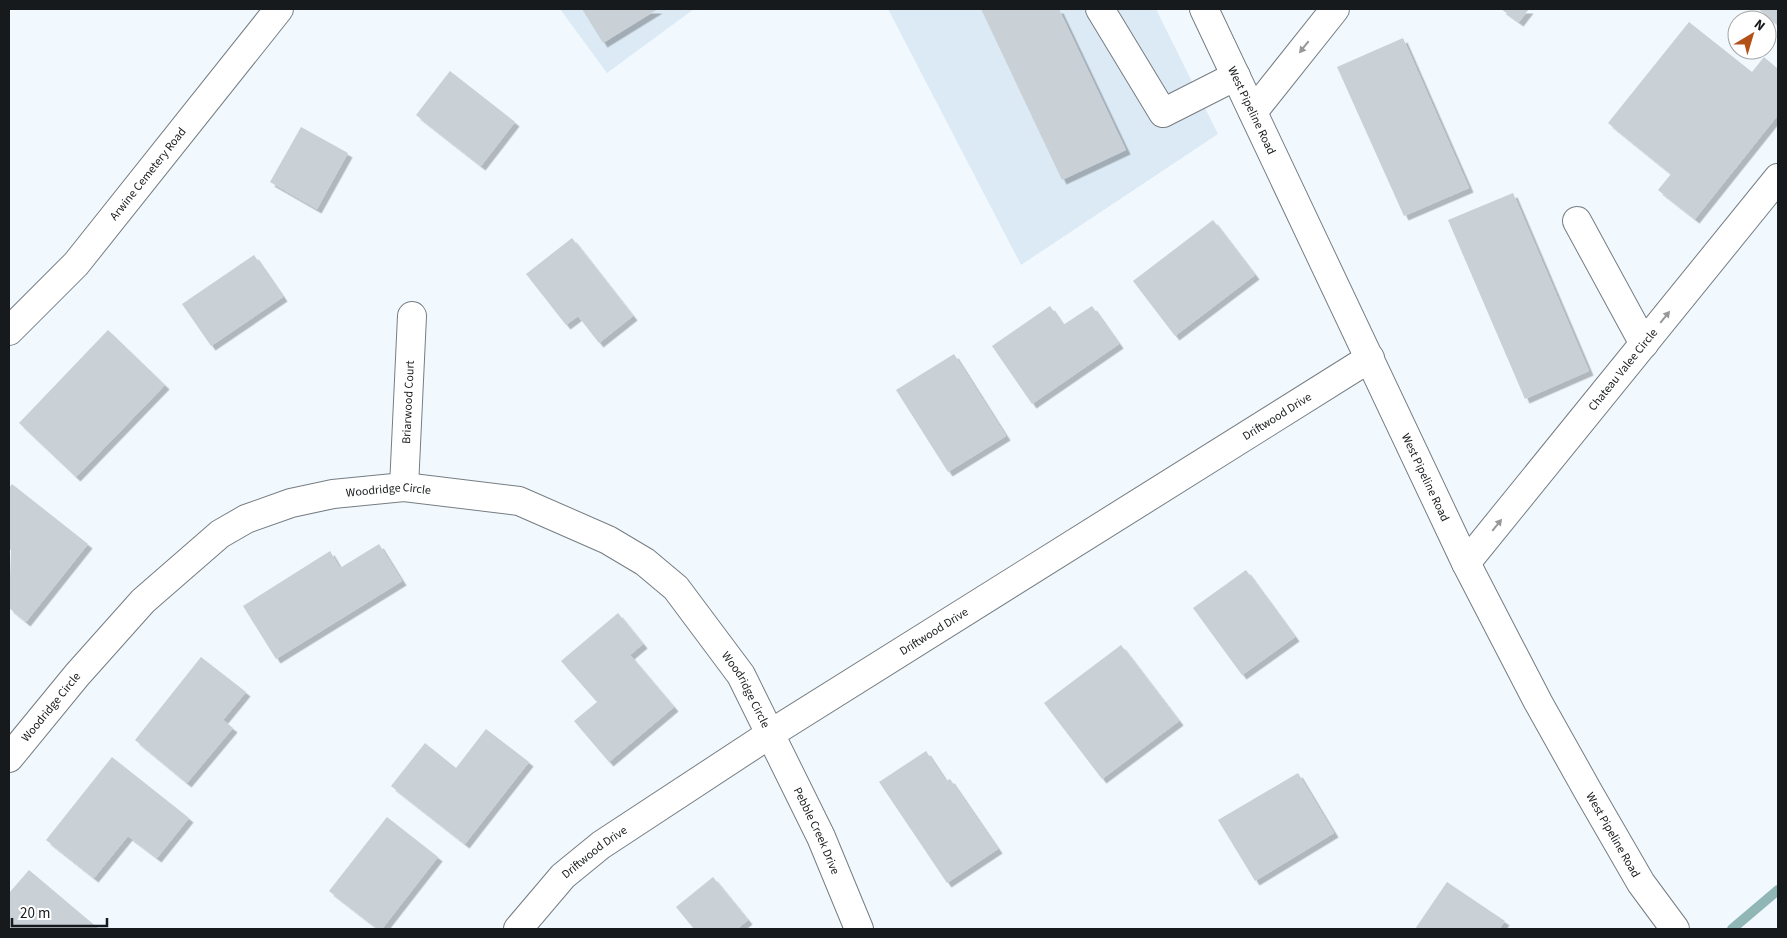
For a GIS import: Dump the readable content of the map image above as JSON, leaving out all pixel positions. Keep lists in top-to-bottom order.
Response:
{
  "streets": {
    "street": [
      "West Pipeline Road",
      "Arwine Cemetery Road",
      "Chateau Valee Circle",
      "Briarwood Court",
      "Driftwood Drive",
      "Woodridge Circle",
      "Pebble Creek Drive"
    ]
  },
  "crossings": [
    ["West Pipeline Road", "Chateau Valee Circle"],
    ["West Pipeline Road", "Driftwood Drive"],
    ["Briarwood Court", "Woodridge Circle"],
    ["Driftwood Drive", "Woodridge Circle"],
    ["Driftwood Drive", "Pebble Creek Drive"],
    ["Woodridge Circle", "Pebble Creek Drive"]
  ],
  "one_way": ["Chateau Valee Circle"],
  "scale_bar": "20 m",
  "north": "top right"
}
